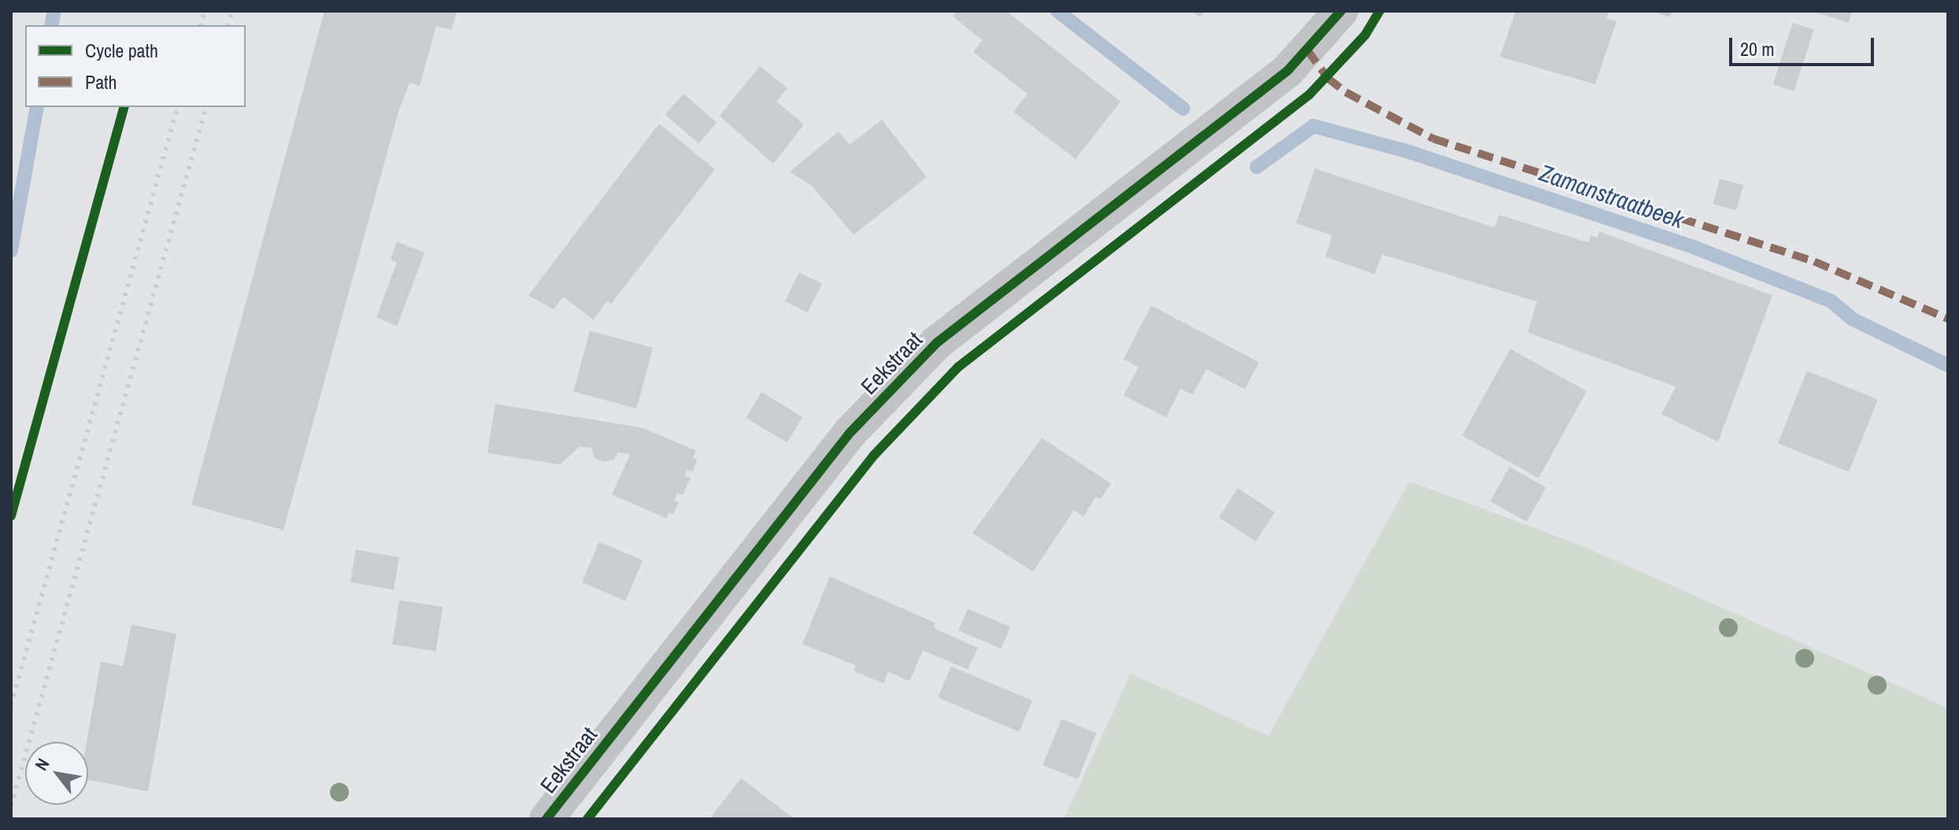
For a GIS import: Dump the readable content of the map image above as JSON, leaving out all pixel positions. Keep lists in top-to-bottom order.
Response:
{
  "streets": {
    "street": ["Eekstraat"]
  },
  "water": ["Zamanstraatbeek"],
  "legend": ["Cycle path", "Path"],
  "scale_bar": "20 m",
  "north": "top left"
}
